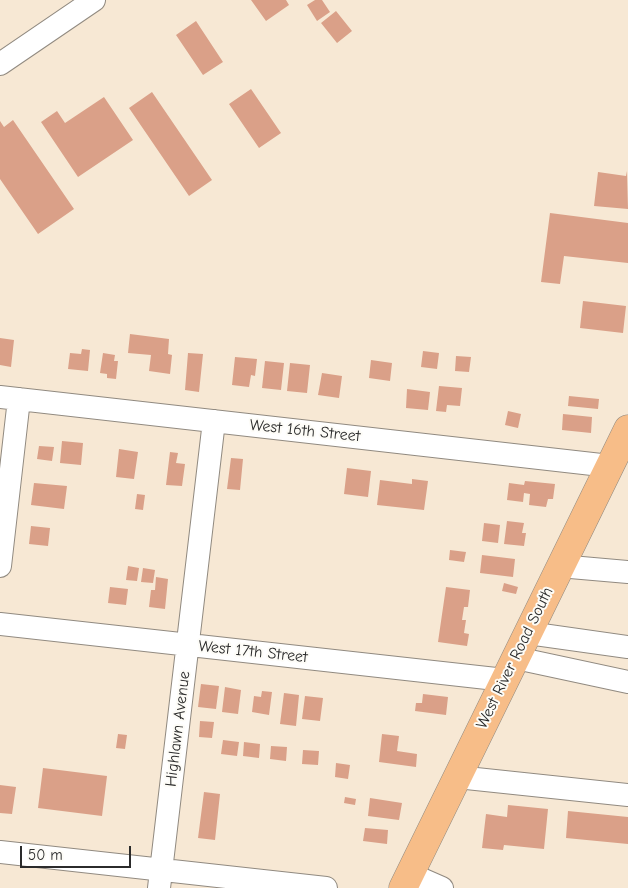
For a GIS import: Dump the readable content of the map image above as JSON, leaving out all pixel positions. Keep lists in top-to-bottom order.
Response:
{
  "streets": {
    "main road": ["West River Road South"],
    "street": ["West 16th Street", "West 17th Street", "Highlawn Avenue"]
  },
  "crossings": [
    ["West 16th Street", "West River Road South"],
    ["West 16th Street", "Highlawn Avenue"],
    ["West 17th Street", "West River Road South"],
    ["West 17th Street", "Highlawn Avenue"]
  ],
  "scale_bar": "50 m"
}
